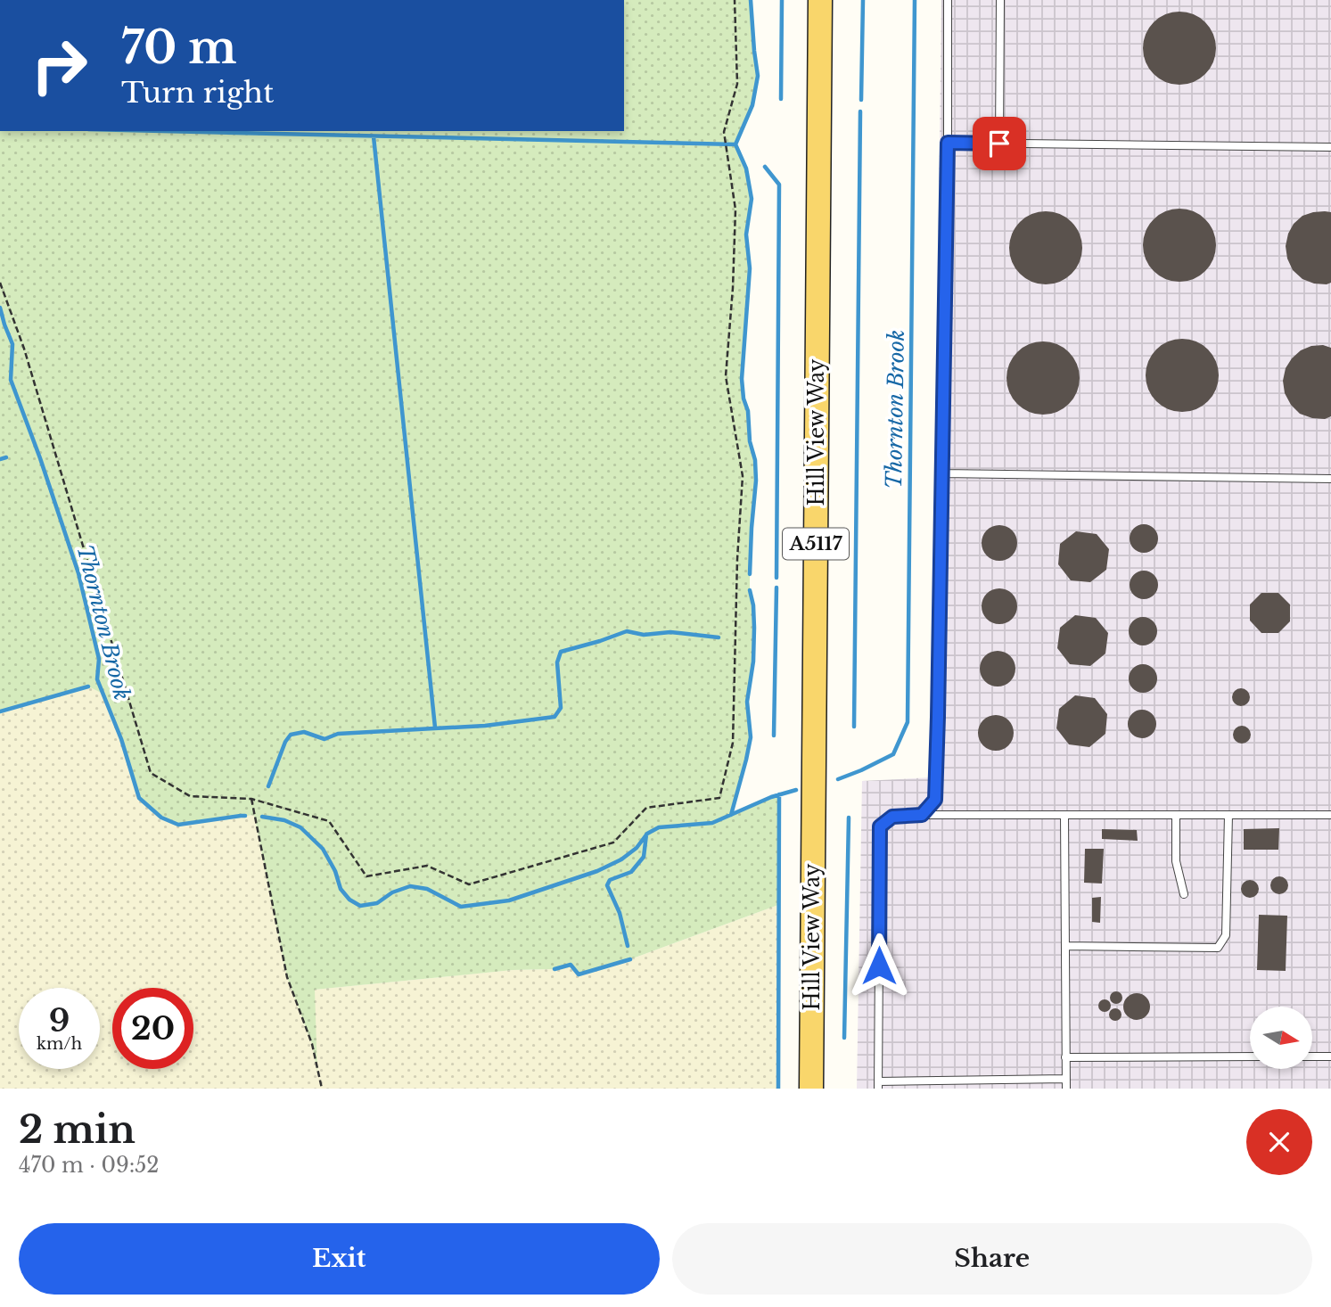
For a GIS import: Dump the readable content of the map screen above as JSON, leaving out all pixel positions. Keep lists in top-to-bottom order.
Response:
{
  "streets": {
    "main road": ["Hill View Way", "A5117"]
  },
  "water": ["Thornton Brook"],
  "north": "right",
  "page": {
    "turn": ["70 m", "Turn right"],
    "speed": "9 km/h",
    "limit": "20",
    "heading": ["2 min", "470 m · 09:52"],
    "buttons": ["Exit", "Share"]
  }
}
